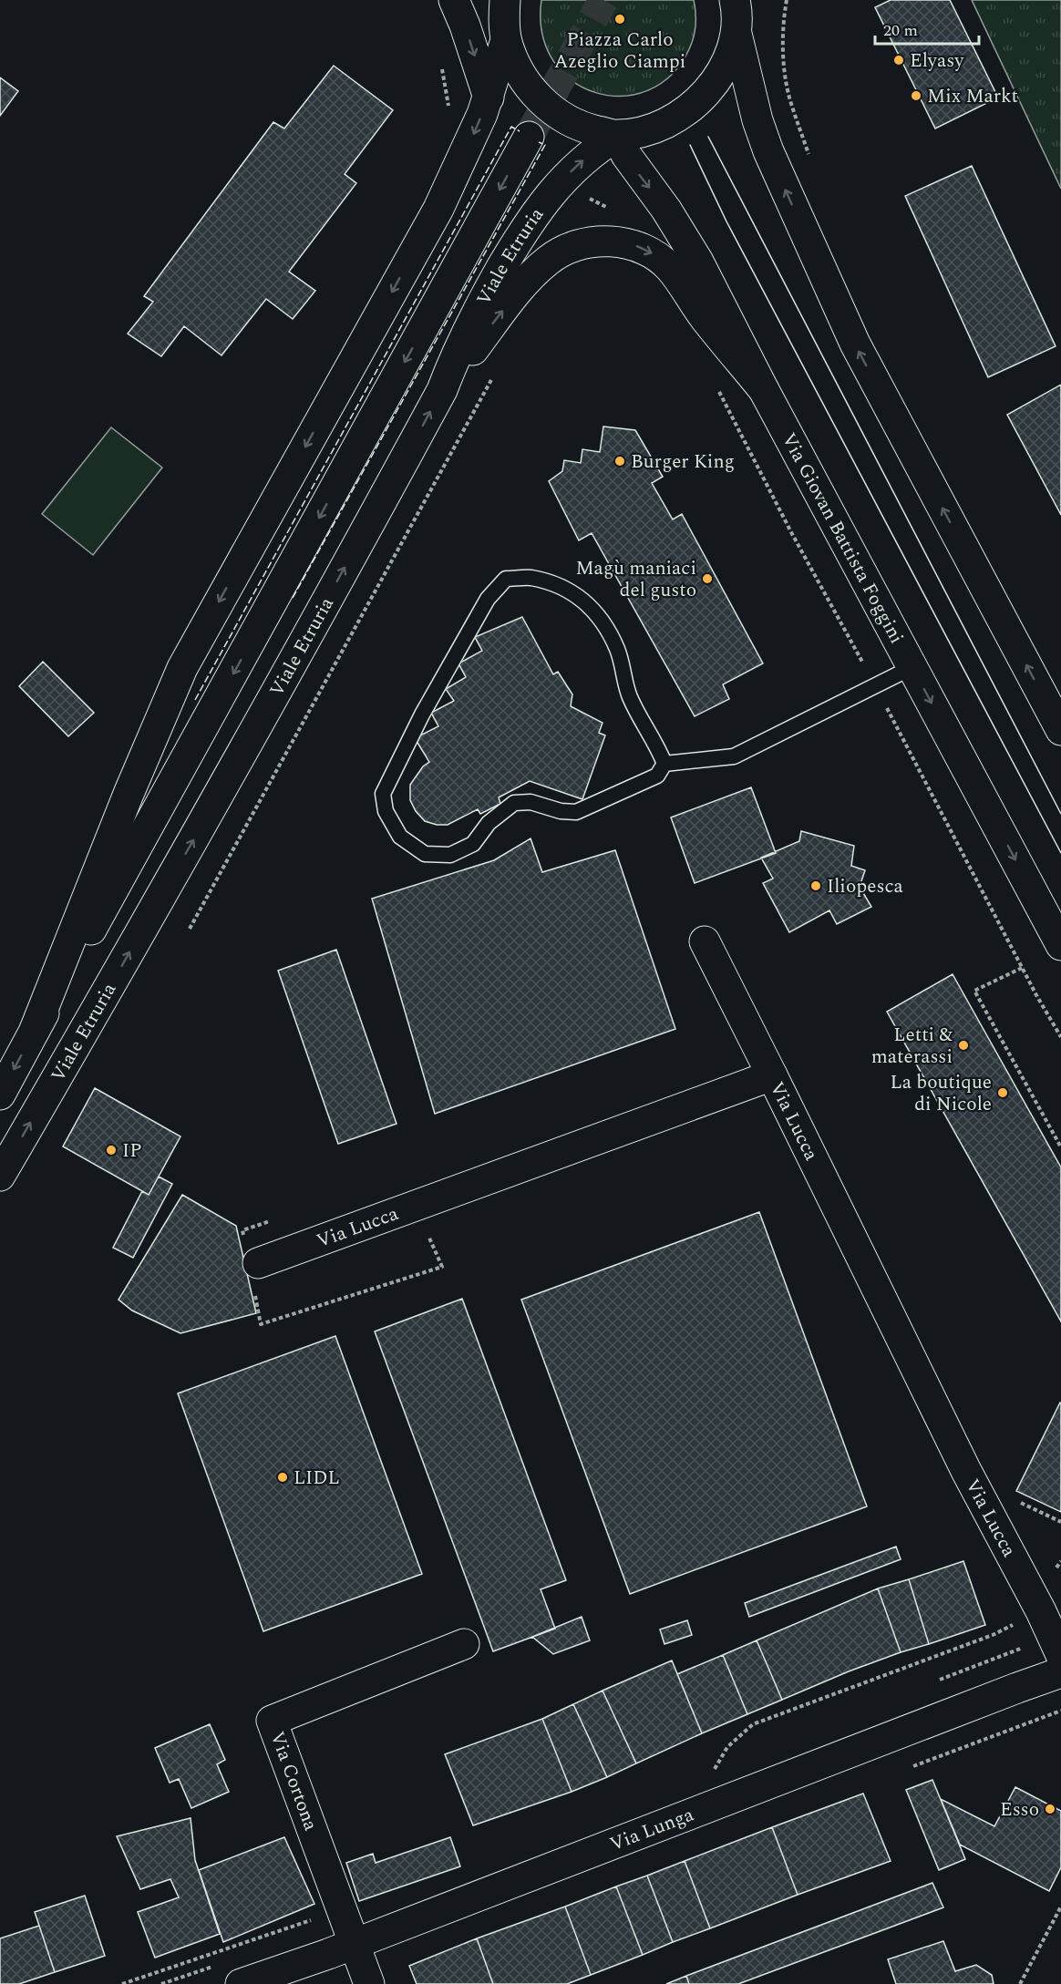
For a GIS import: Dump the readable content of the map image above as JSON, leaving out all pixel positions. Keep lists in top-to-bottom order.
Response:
{
  "streets": {
    "main road": [
      "Viale Etruria",
      "Via Giovan Battista Foggini",
      "Via Lucca",
      "Via Cortona",
      "Via Lunga"
    ]
  },
  "crossings": [
    ["Viale Etruria", "Via Giovan Battista Foggini"],
    ["Via Cortona", "Via Lunga"]
  ],
  "places": [
    "Piazza Carlo Azeglio Ciampi",
    "Elyasy",
    "Mix Markt",
    "Burger King",
    "Magù maniaci del gusto",
    "Iliopesca",
    "Letti & materassi",
    "La boutique di Nicole",
    "IP",
    "LIDL",
    "Esso"
  ],
  "scale_bar": "20 m"
}
